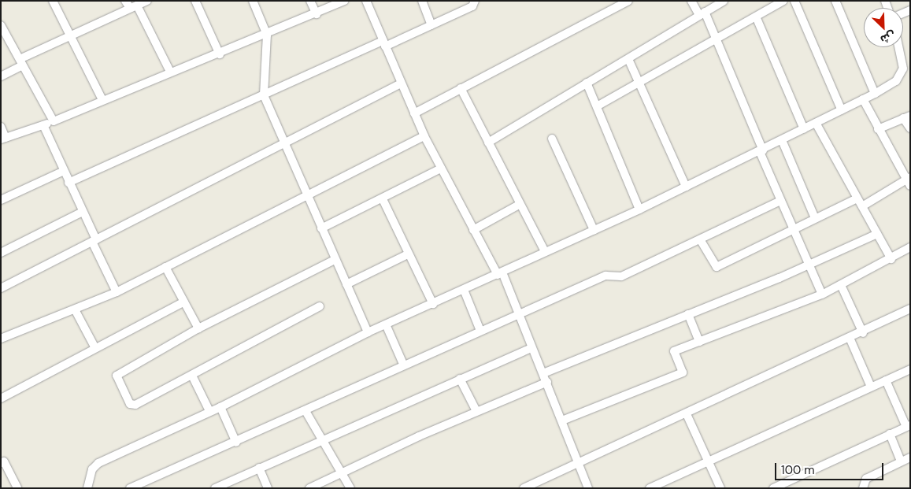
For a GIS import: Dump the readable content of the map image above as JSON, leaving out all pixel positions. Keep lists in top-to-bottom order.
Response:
{
  "scale_bar": "100 m",
  "north": "bottom right"
}
